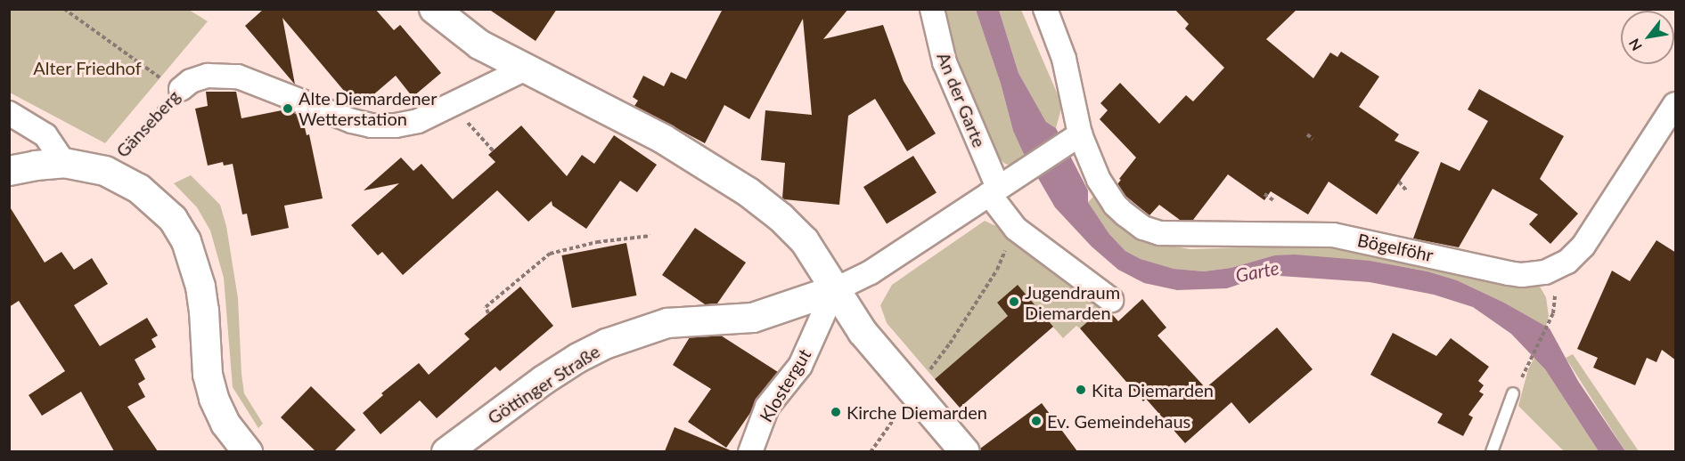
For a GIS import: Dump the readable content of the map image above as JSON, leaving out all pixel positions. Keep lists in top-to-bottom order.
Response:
{
  "streets": {
    "street": [
      "An der Garte",
      "Gänseberg",
      "Bögelföhr",
      "Göttinger Straße",
      "Klostergut"
    ]
  },
  "crossings": [
    ["Göttinger Straße", "Klostergut"]
  ],
  "water": ["Garte"],
  "parks": ["Alter Friedhof"],
  "places": [
    "Alte Diemardener Wetterstation",
    "Jugendraum Diemarden",
    "Kita Diemarden",
    "Kirche Diemarden",
    "Ev. Gemeindehaus"
  ],
  "north": "bottom left"
}
